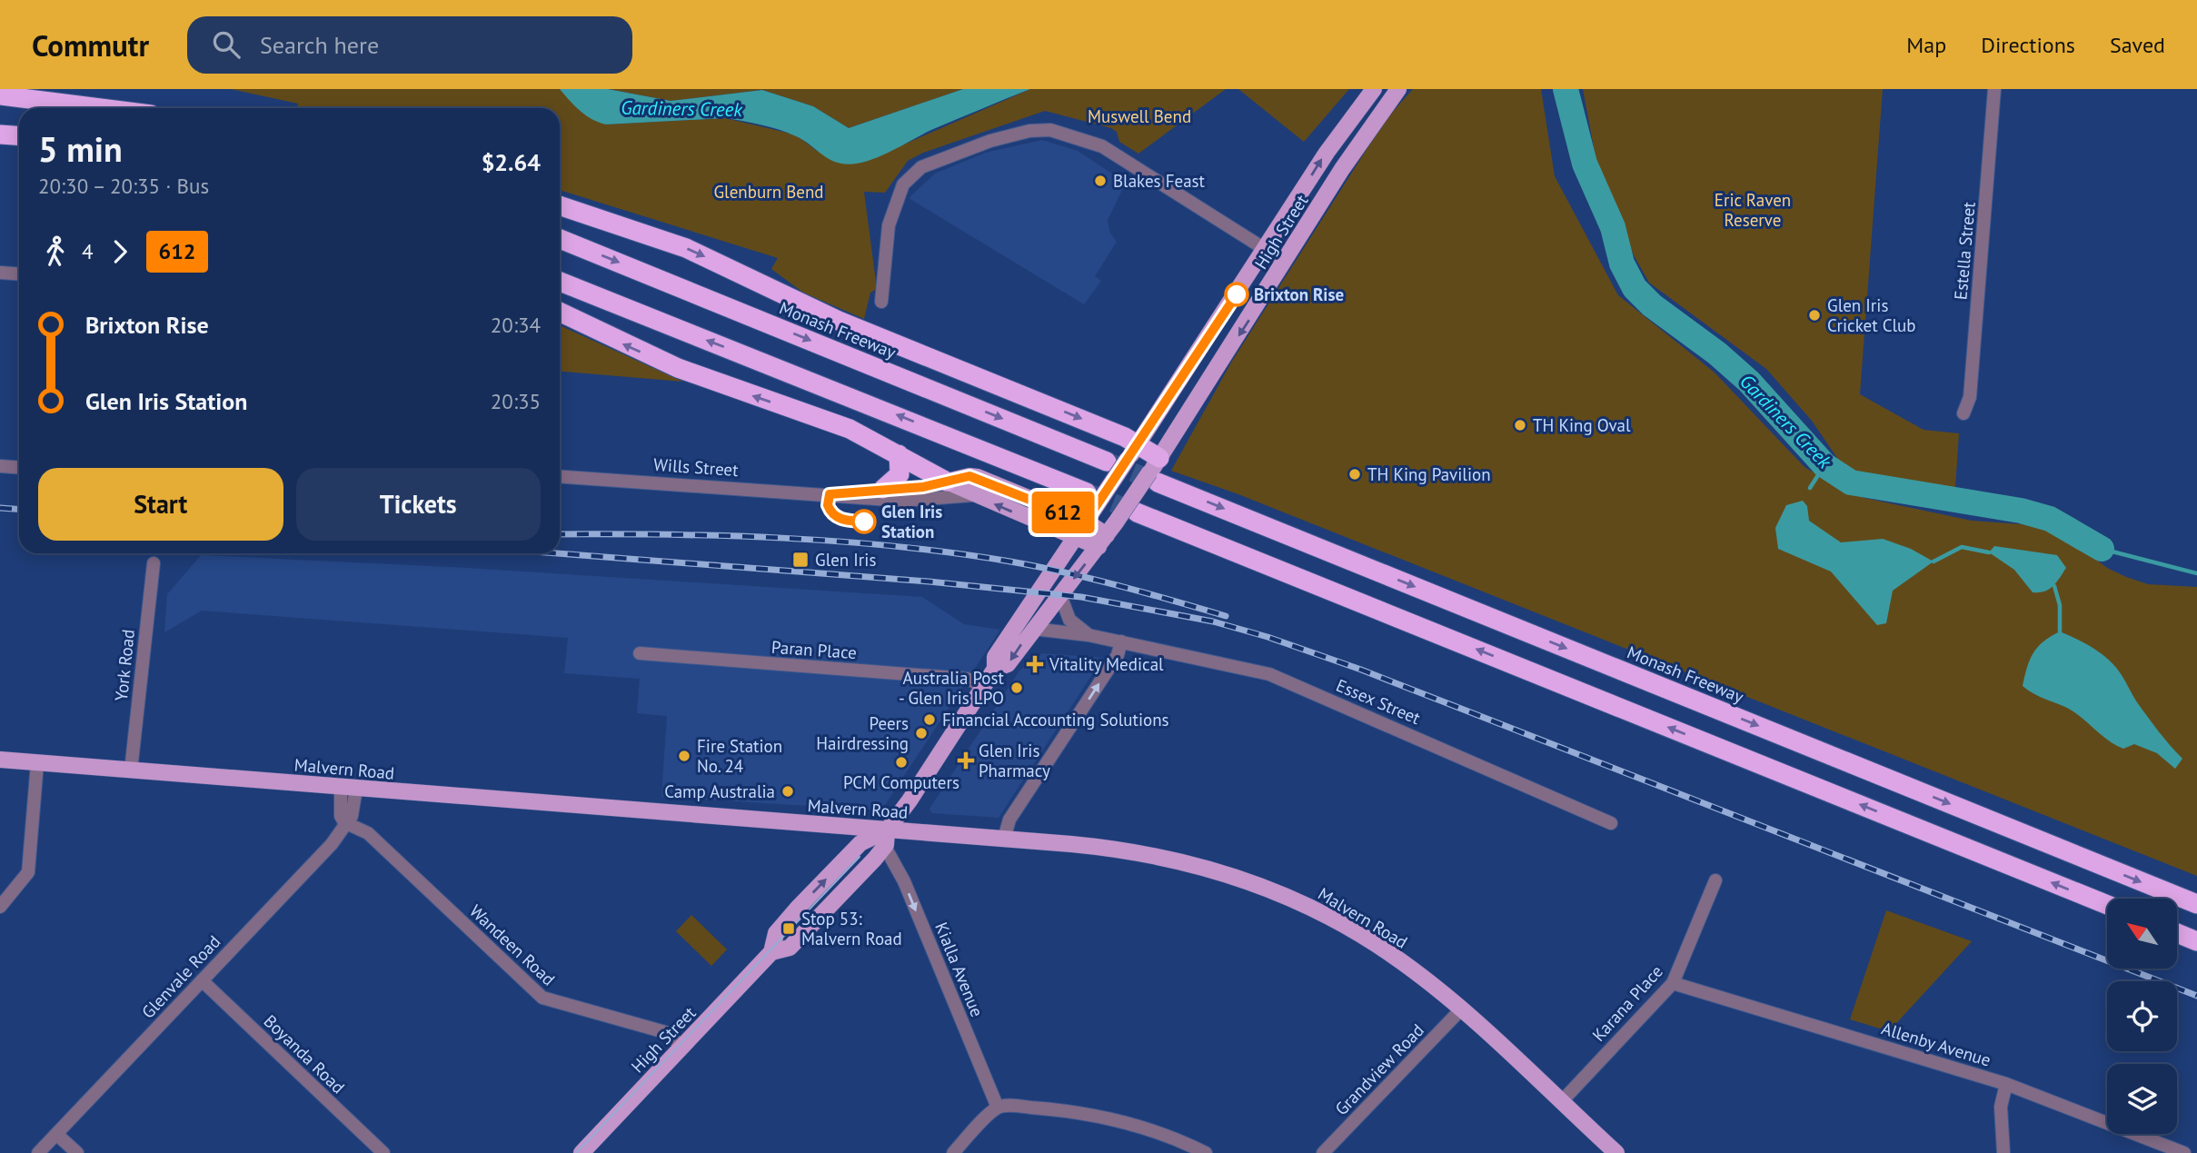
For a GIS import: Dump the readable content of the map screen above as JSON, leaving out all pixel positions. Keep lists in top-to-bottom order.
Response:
{
  "streets": {
    "highway": ["Monash Freeway"],
    "main road": ["High Street", "Wills Street", "Malvern Road"],
    "street": [
      "Estella Street",
      "Paran Place",
      "York Road",
      "Essex Street",
      "Wandeen Road",
      "Kialla Avenue",
      "Glenvale Road",
      "Karana Place",
      "Allenby Avenue",
      "Boyanda Road",
      "Grandview Road"
    ]
  },
  "crossings": [
    ["High Street", "Wills Street"],
    ["High Street", "Paran Place"],
    ["High Street", "Essex Street"],
    ["High Street", "Malvern Road"],
    ["High Street", "Wandeen Road"],
    ["High Street", "Kialla Avenue"],
    ["York Road", "Malvern Road"],
    ["Malvern Road", "Karana Place"],
    ["Malvern Road", "Grandview Road"],
    ["Wandeen Road", "Glenvale Road"],
    ["Glenvale Road", "Boyanda Road"],
    ["Karana Place", "Allenby Avenue"]
  ],
  "one_way": ["Kialla Avenue"],
  "water": ["Gardiners Creek"],
  "parks": ["Muswell Bend", "Glenburn Bend", "Eric Raven Reserve"],
  "places": {
    "other": [
      "Blakes Feast",
      "Brixton Rise",
      "Glen Iris Cricket Club",
      "TH King Oval",
      "TH King Pavilion",
      "Glen Iris Station",
      "Australia Post - Glen Iris LPO",
      "Financial Accounting Solutions",
      "Peers Hairdressing",
      "Fire Station No. 24",
      "PCM Computers",
      "Camp Australia"
    ],
    "transit": ["Glen Iris", "Stop 53: Malvern Road"],
    "health": ["Vitality Medical", "Glen Iris Pharmacy"]
  },
  "lines": ["bus line 612"],
  "north": "top left",
  "page": {
    "header": "Commutr",
    "search": "Search here",
    "nav": ["Map", "Directions", "Saved"],
    "on_map": "612",
    "heading": ["5 min", "20:30 – 20:35 · Bus", "$2.64"],
    "legs": ["4", "612"],
    "list": [
      {
        "name": "Brixton Rise",
        "value": "20:34"
      },
      {
        "name": "Glen Iris Station",
        "value": "20:35"
      }
    ],
    "buttons": ["Start", "Tickets"]
  }
}
